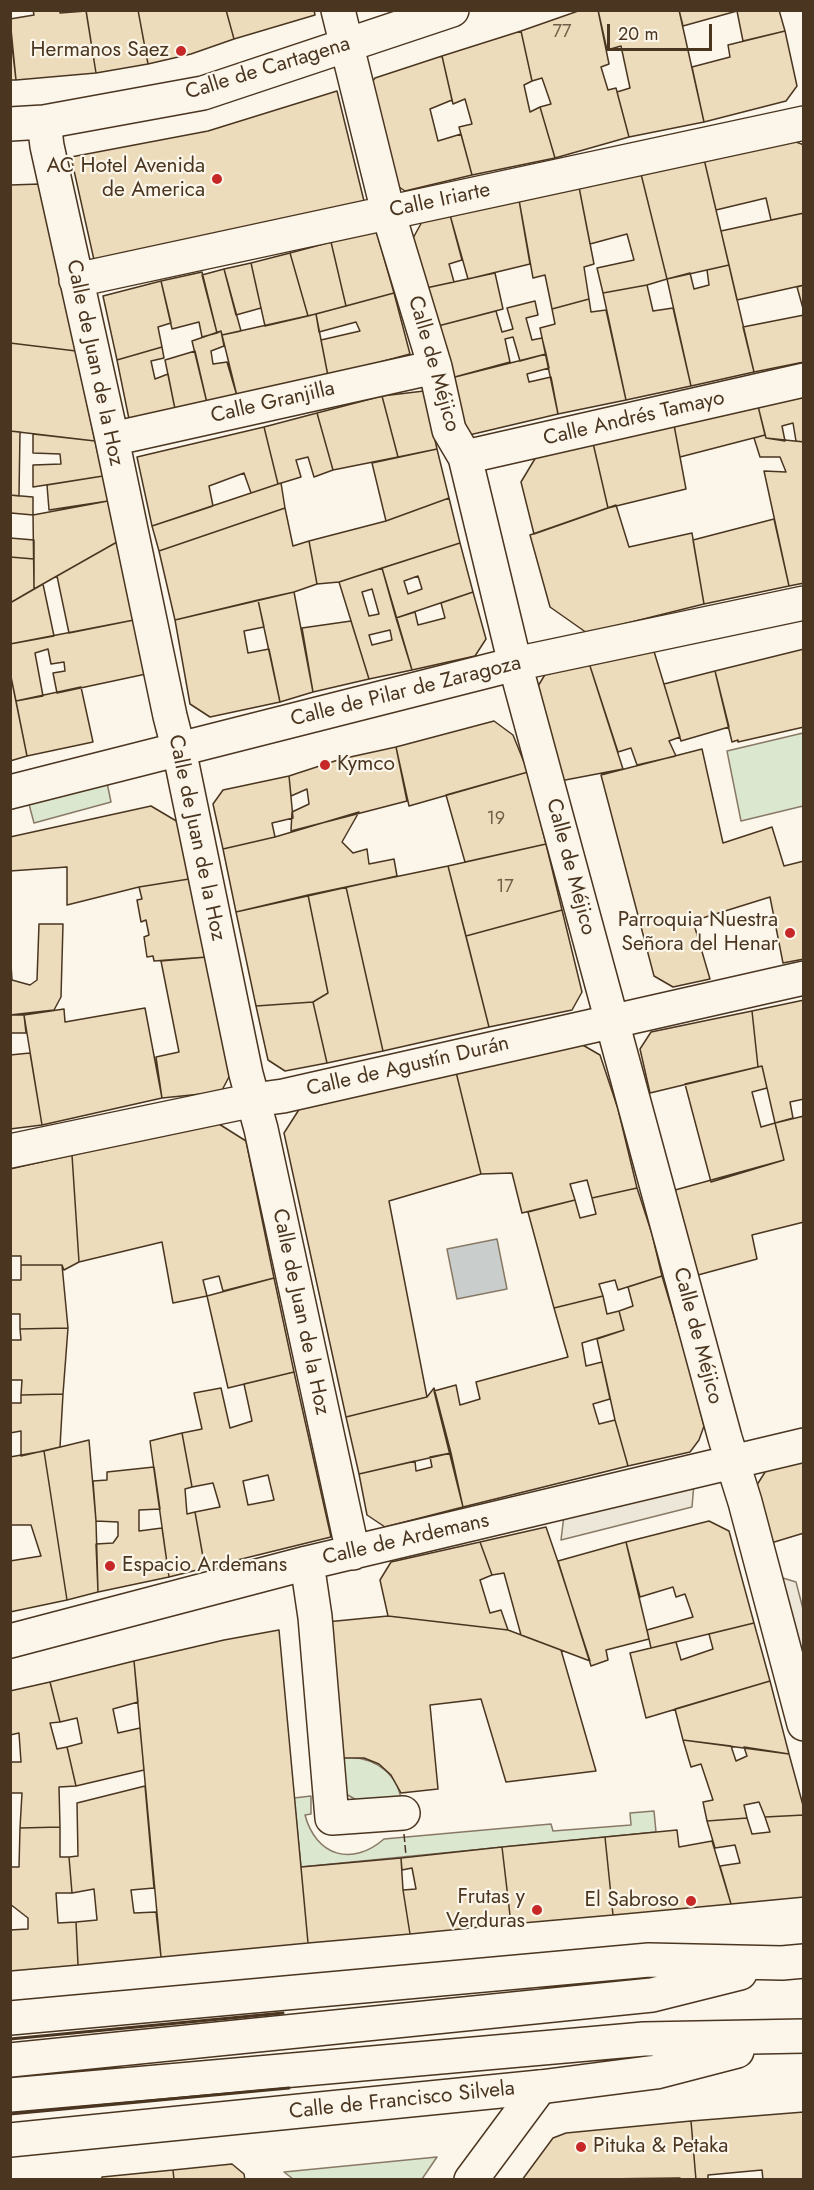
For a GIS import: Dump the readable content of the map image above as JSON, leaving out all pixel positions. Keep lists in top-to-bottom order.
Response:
{
  "streets": {
    "street": [
      "Calle de Cartagena",
      "Calle Iriarte",
      "Calle de Juan de la Hoz",
      "Calle de Méjico",
      "Calle Granjilla",
      "Calle Andrés Tamayo",
      "Calle de Pilar de Zaragoza",
      "Calle de Agustín Durán",
      "Calle de Ardemans",
      "Calle de Francisco Silvela"
    ]
  },
  "crossings": [
    ["Calle de Cartagena", "Calle de Juan de la Hoz"],
    ["Calle de Cartagena", "Calle de Méjico"],
    ["Calle Iriarte", "Calle de Juan de la Hoz"],
    ["Calle Iriarte", "Calle de Méjico"],
    ["Calle de Juan de la Hoz", "Calle Granjilla"],
    ["Calle de Juan de la Hoz", "Calle de Pilar de Zaragoza"],
    ["Calle de Juan de la Hoz", "Calle de Agustín Durán"],
    ["Calle de Juan de la Hoz", "Calle de Ardemans"],
    ["Calle de Méjico", "Calle Granjilla"],
    ["Calle de Méjico", "Calle Andrés Tamayo"],
    ["Calle de Méjico", "Calle de Pilar de Zaragoza"],
    ["Calle de Méjico", "Calle de Agustín Durán"],
    ["Calle de Méjico", "Calle de Ardemans"]
  ],
  "places": [
    "Hermanos Saez",
    "AC Hotel Avenida de America",
    "Kymco",
    "Parroquia Nuestra Señora del Henar",
    "Espacio Ardemans",
    "El Sabroso",
    "Frutas y Verduras",
    "Pituka & Petaka"
  ],
  "house_numbers": ["77", "19", "17"],
  "scale_bar": "20 m"
}
